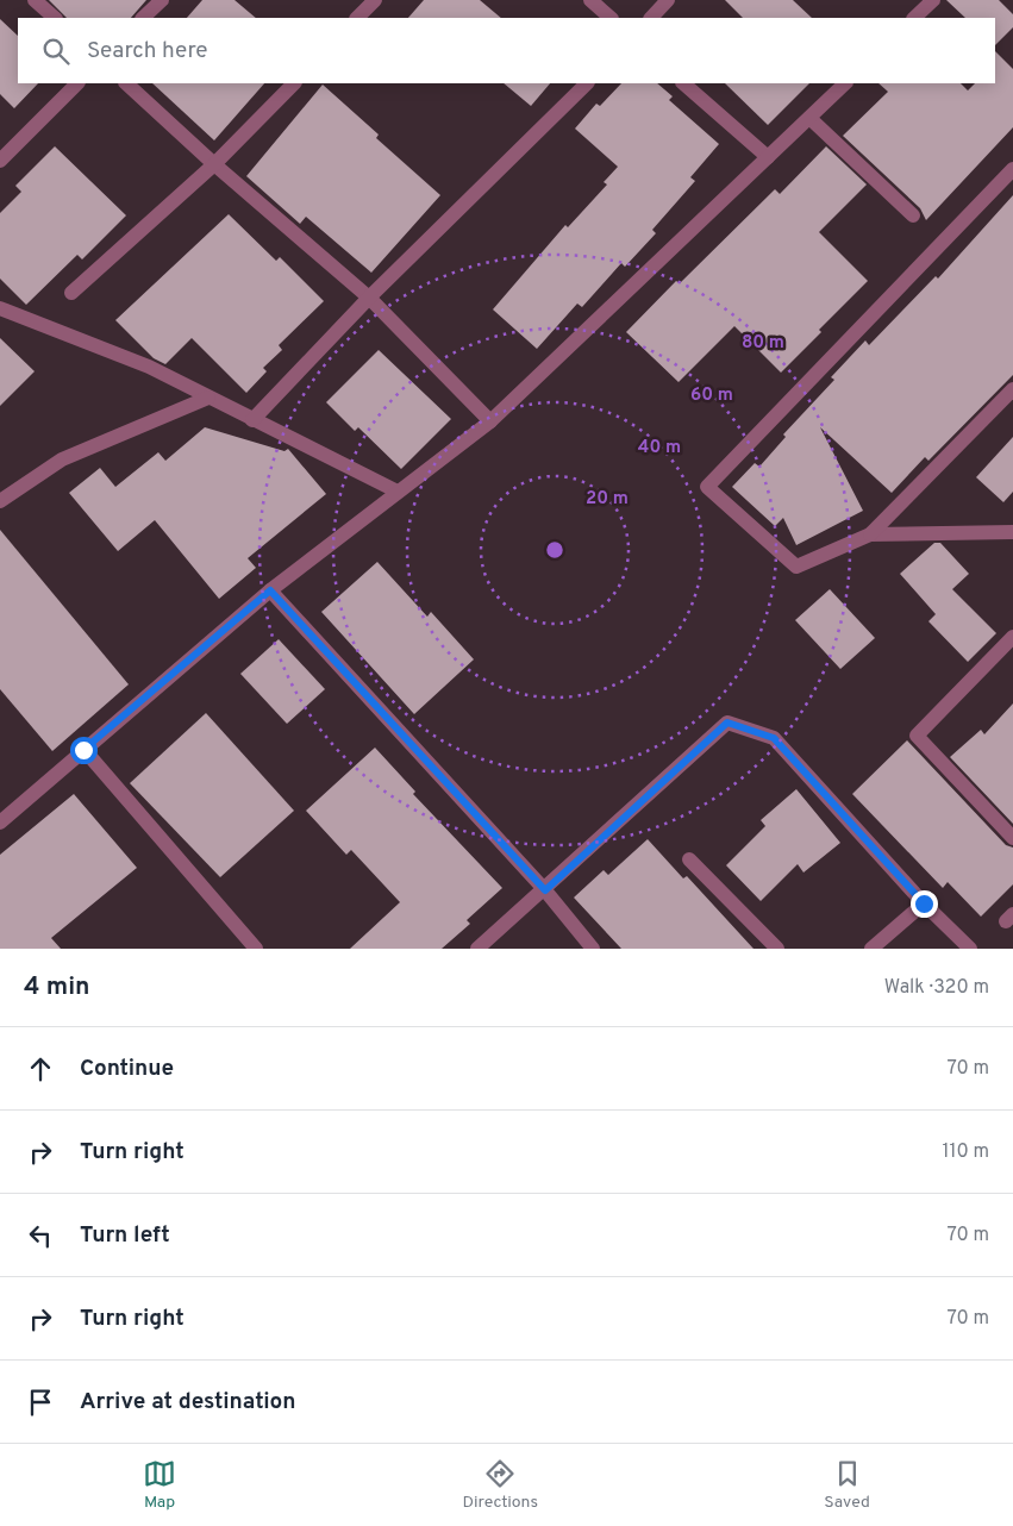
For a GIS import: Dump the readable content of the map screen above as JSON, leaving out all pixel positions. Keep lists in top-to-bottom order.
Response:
{
  "page": {
    "search": "Search here",
    "heading": ["4 min", "Walk · 320 m"],
    "list": [
      ["Continue", "70 m"],
      ["Turn right", "110 m"],
      ["Turn left", "70 m"],
      ["Turn right", "70 m"],
      "Arrive at destination"
    ],
    "nav": ["Map", "Directions", "Saved"]
  },
  "rings": [
    "80 m",
    "60 m",
    "40 m",
    "20 m"
  ]
}
